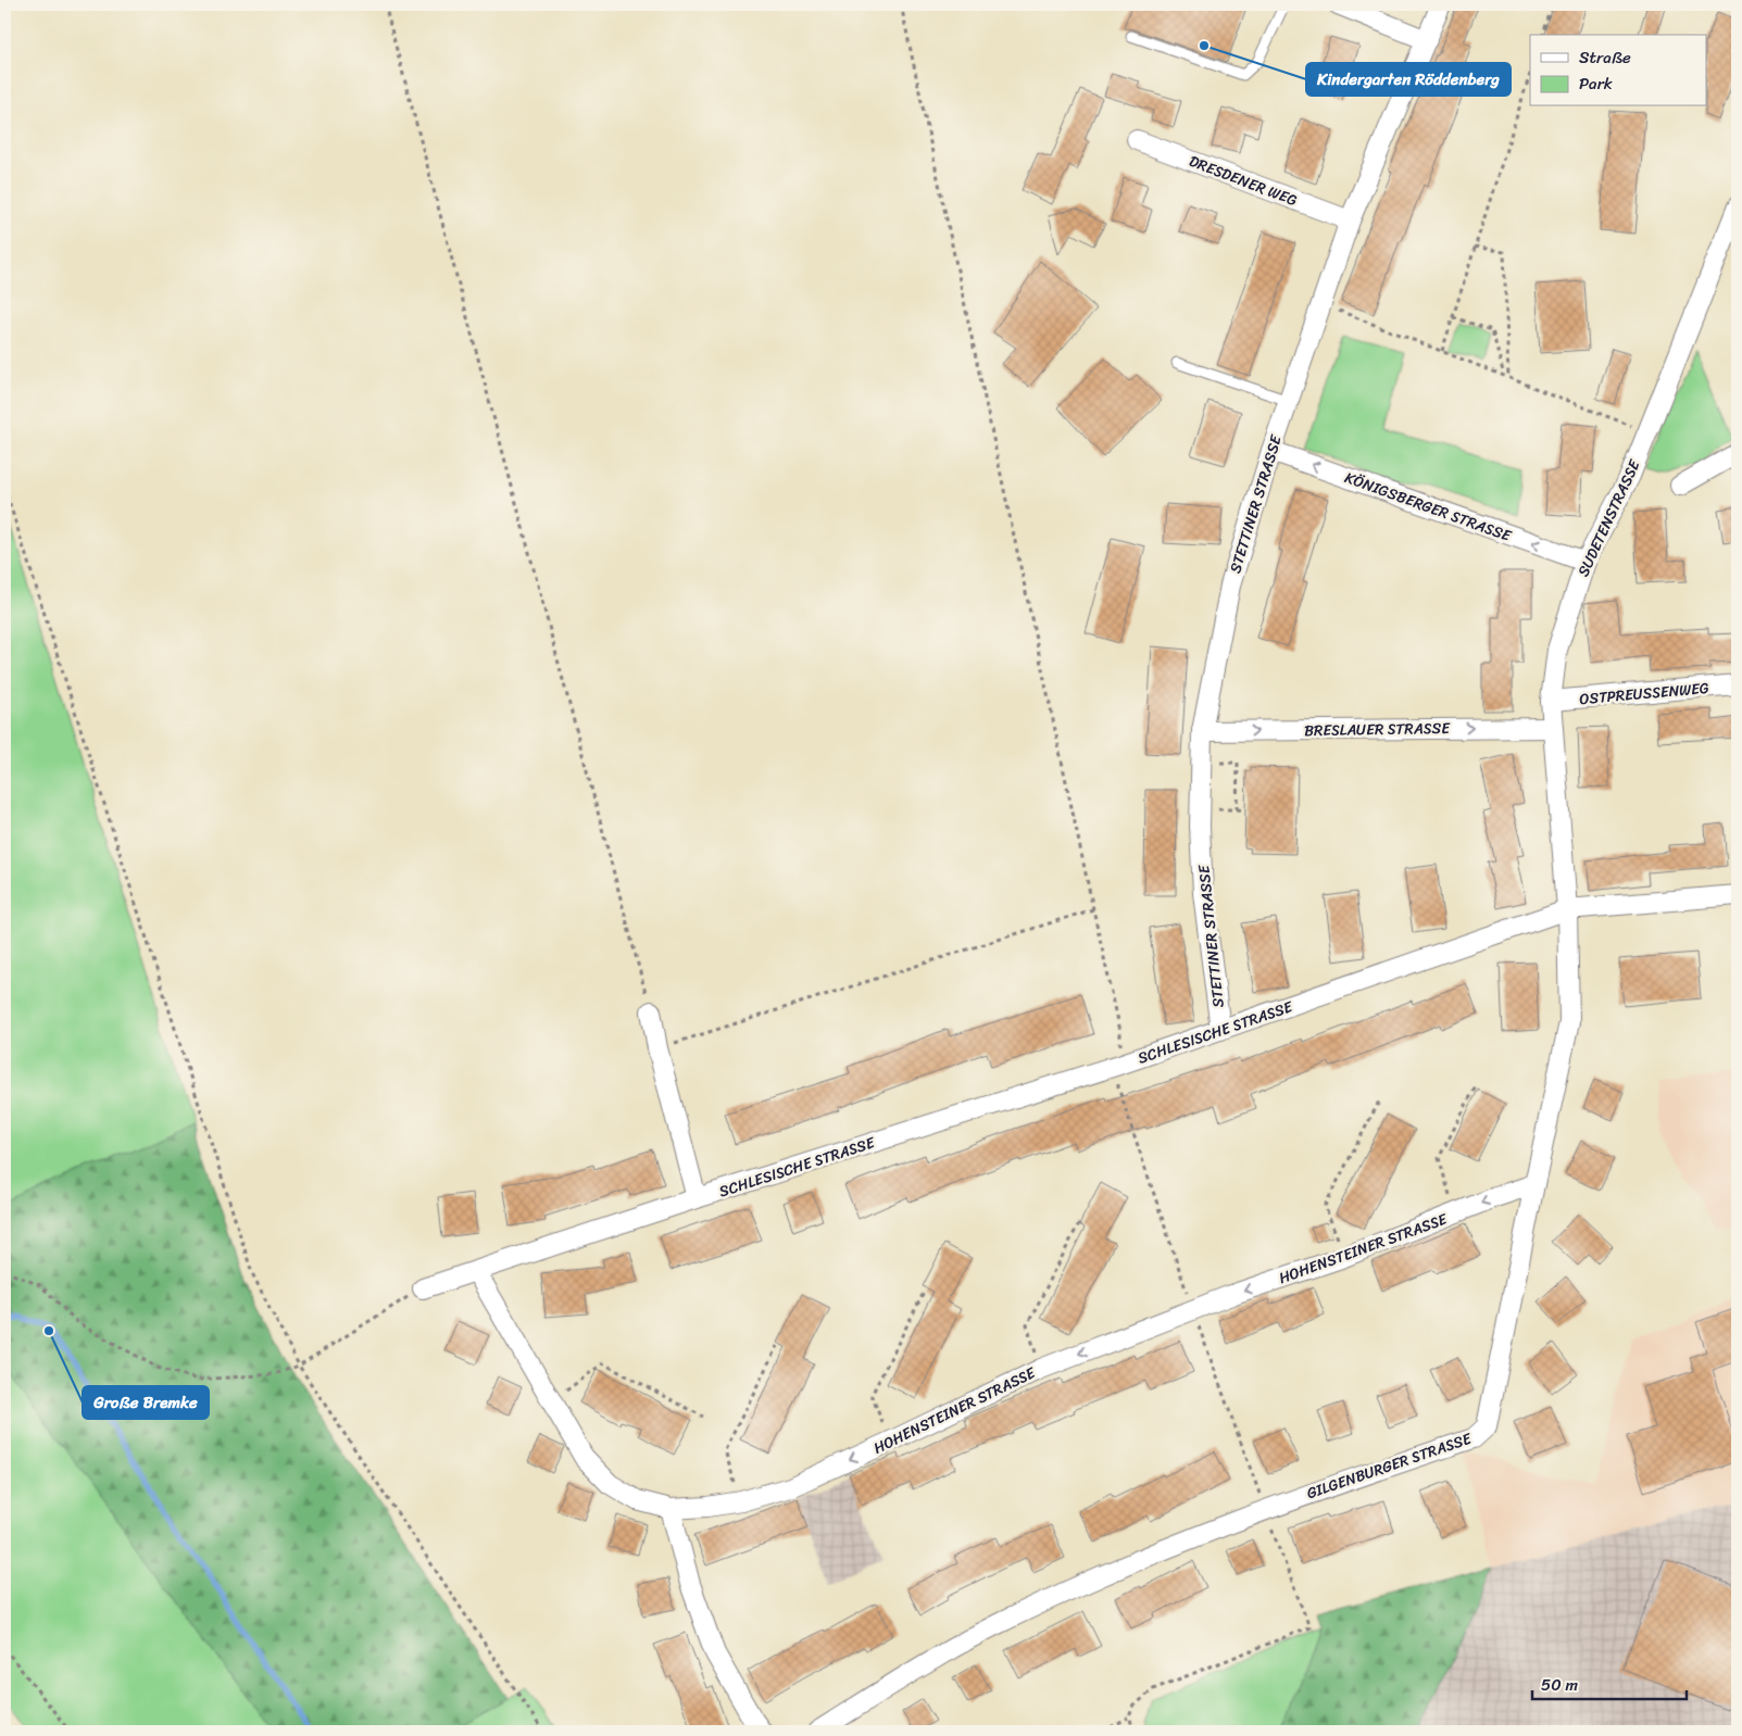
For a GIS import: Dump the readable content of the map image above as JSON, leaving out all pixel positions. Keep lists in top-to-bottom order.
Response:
{
  "streets": {
    "street": [
      "DRESDENER WEG",
      "STETTINER STRASSE",
      "KÖNIGSBERGER STRASSE",
      "SUDETENSTRASSE",
      "OSTPREUSSENWEG",
      "BRESLAUER STRASSE",
      "SCHLESISCHE STRASSE",
      "HOHENSTEINER STRASSE",
      "GILGENBURGER STRASSE"
    ]
  },
  "crossings": [
    ["DRESDENER WEG", "STETTINER STRASSE"],
    ["STETTINER STRASSE", "KÖNIGSBERGER STRASSE"],
    ["STETTINER STRASSE", "BRESLAUER STRASSE"],
    ["STETTINER STRASSE", "SCHLESISCHE STRASSE"],
    ["KÖNIGSBERGER STRASSE", "SUDETENSTRASSE"],
    ["SUDETENSTRASSE", "OSTPREUSSENWEG"],
    ["SUDETENSTRASSE", "BRESLAUER STRASSE"],
    ["SUDETENSTRASSE", "SCHLESISCHE STRASSE"],
    ["SUDETENSTRASSE", "GILGENBURGER STRASSE"],
    ["SCHLESISCHE STRASSE", "HOHENSTEINER STRASSE"],
    ["SCHLESISCHE STRASSE", "GILGENBURGER STRASSE"],
    ["HOHENSTEINER STRASSE", "GILGENBURGER STRASSE"]
  ],
  "one_way": ["KÖNIGSBERGER STRASSE", "BRESLAUER STRASSE", "HOHENSTEINER STRASSE"],
  "places": ["Kindergarten Röddenberg", "Große Bremke"],
  "legend": ["Straße", "Park"],
  "scale_bar": "50 m"
}
